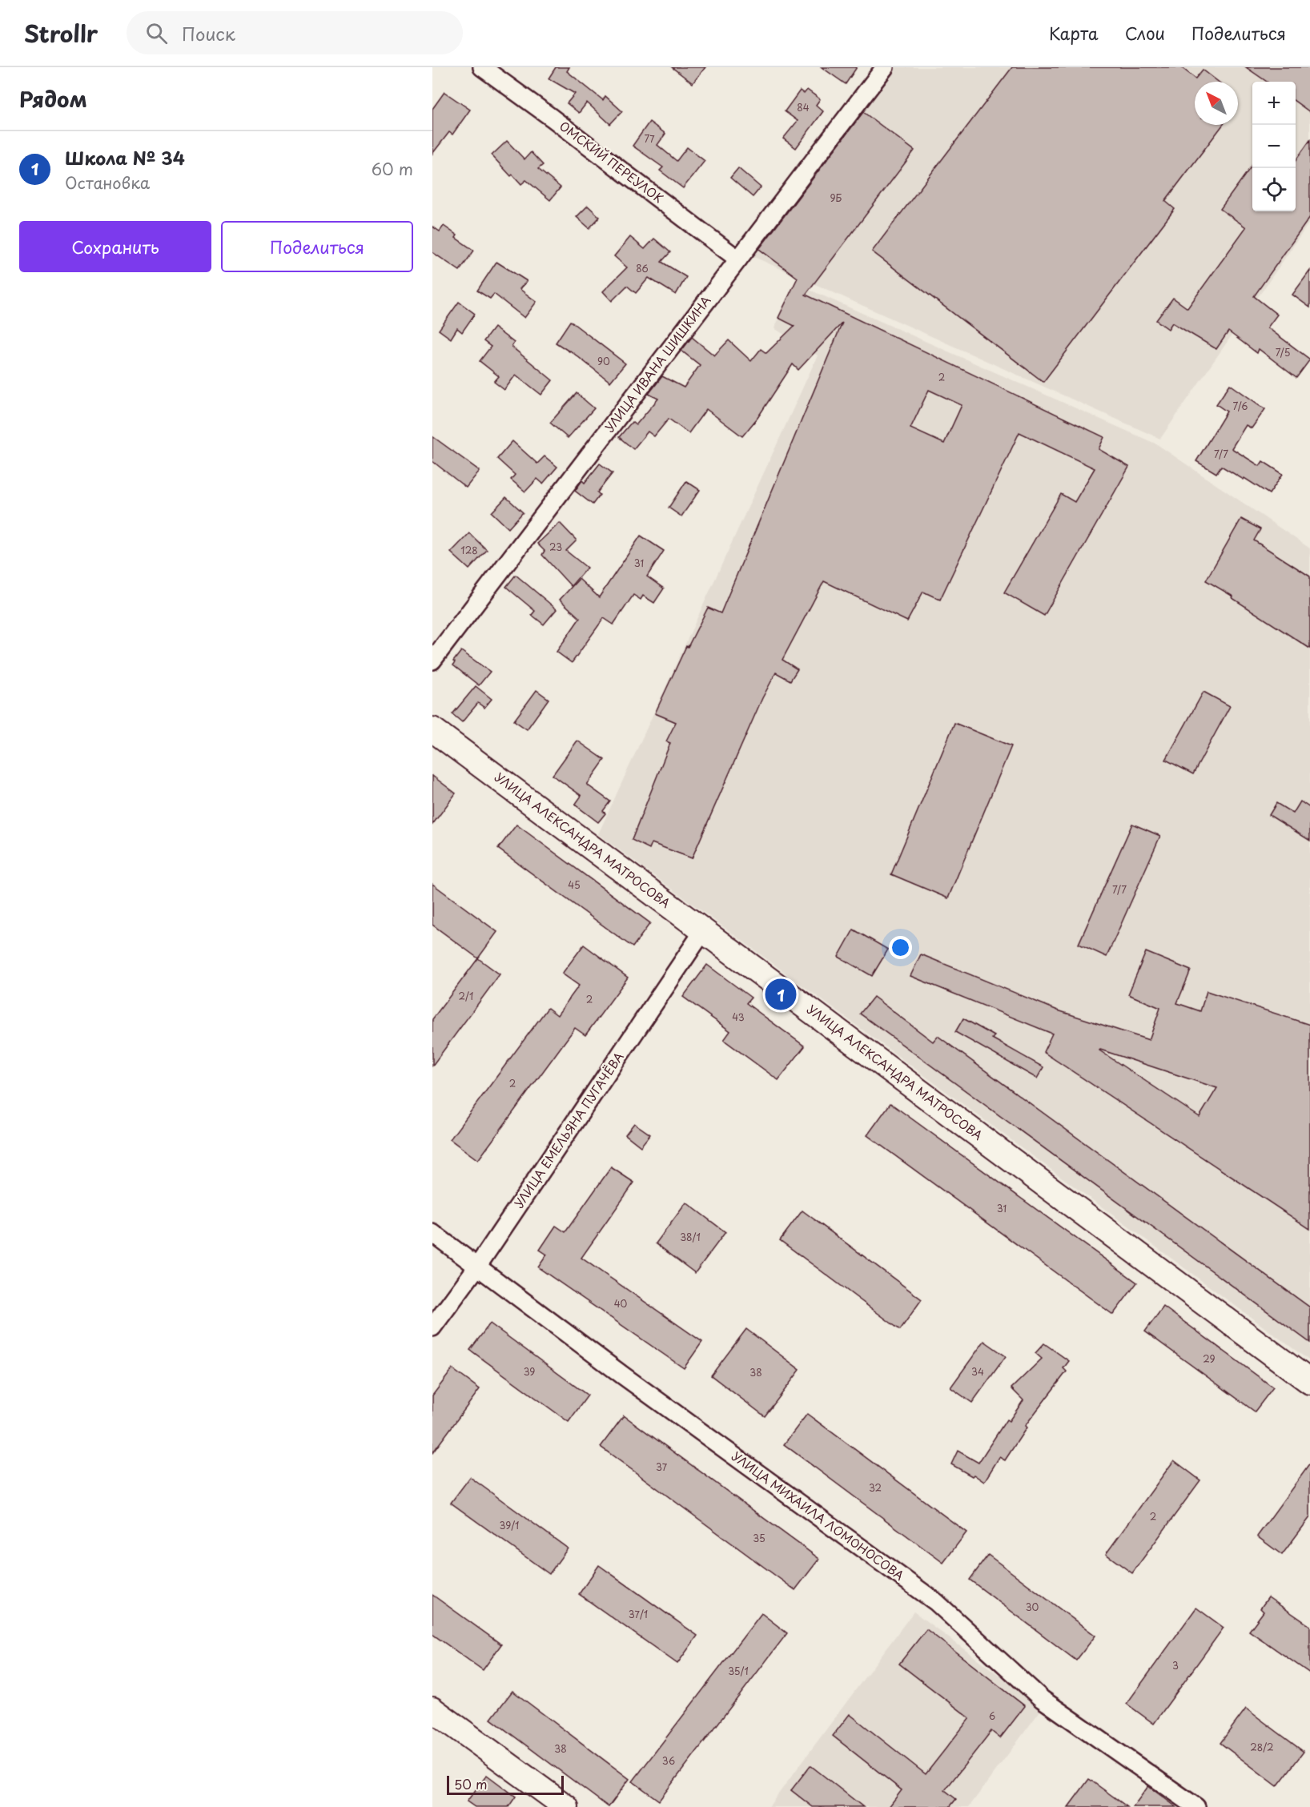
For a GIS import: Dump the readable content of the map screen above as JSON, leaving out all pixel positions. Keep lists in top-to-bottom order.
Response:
{
  "streets": {
    "street": [
      "ОМСКИЙ ПЕРЕУЛОК",
      "УЛИЦА ИВАНА ШИШКИНА",
      "УЛИЦА АЛЕКСАНДРА МАТРОСОВА",
      "УЛИЦА ЕМЕЛЬЯНА ПУГАЧЁВА",
      "УЛИЦА МИХАИЛА ЛОМОНОСОВА"
    ]
  },
  "crossings": [
    ["ОМСКИЙ ПЕРЕУЛОК", "УЛИЦА ИВАНА ШИШКИНА"],
    ["УЛИЦА АЛЕКСАНДРА МАТРОСОВА", "УЛИЦА ЕМЕЛЬЯНА ПУГАЧЁВА"],
    ["УЛИЦА ЕМЕЛЬЯНА ПУГАЧЁВА", "УЛИЦА МИХАИЛА ЛОМОНОСОВА"]
  ],
  "house_numbers": [
    "84",
    "77",
    "9Б",
    "86",
    "7/5",
    "90",
    "2",
    "7/6",
    "7/7",
    "23",
    "128",
    "31",
    "45",
    "7/7",
    "2/1",
    "2",
    "43",
    "2",
    "31",
    "38/1",
    "40",
    "29",
    "39",
    "34",
    "38",
    "37",
    "32",
    "2",
    "39/1",
    "35",
    "30",
    "37/1",
    "3",
    "35/1",
    "6",
    "28/2",
    "38",
    "36"
  ],
  "scale_bar": "50 m",
  "north": "top left",
  "page": {
    "header": "Strollr",
    "search": "Поиск",
    "nav": ["Карта", "Слои", "Поделиться"],
    "heading": "Рядом",
    "map_buttons": ["+", "−"],
    "list": [
      {
        "mark": "1",
        "name": "Школа № 34",
        "note": "Остановка",
        "value": "60 m"
      }
    ],
    "buttons": ["Сохранить", "Поделиться"],
    "pins": "1",
    "scale": "50 m"
  }
}
